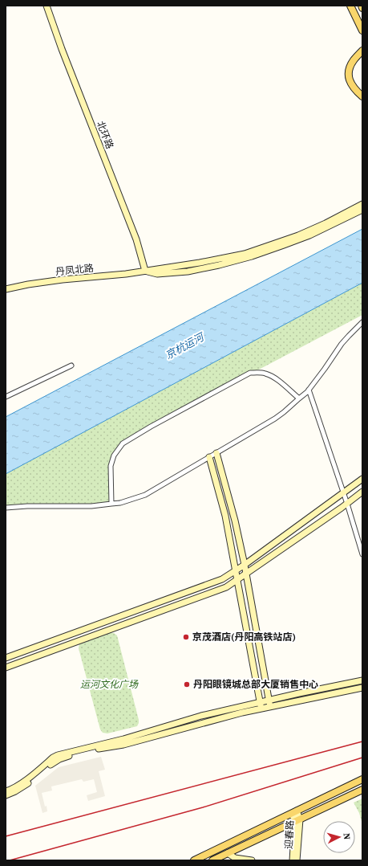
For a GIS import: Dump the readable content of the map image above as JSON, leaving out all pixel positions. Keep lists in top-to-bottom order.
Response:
{
  "streets": {
    "street": ["北环路", "丹凤北路", "迎春路"]
  },
  "crossings": [
    ["北环路", "丹凤北路"]
  ],
  "water": ["京杭运河"],
  "parks": ["运河文化广场"],
  "places": ["京茂酒店(丹阳高铁站店)", "丹阳眼镜城总部大厦销售中心"],
  "north": "right"
}
